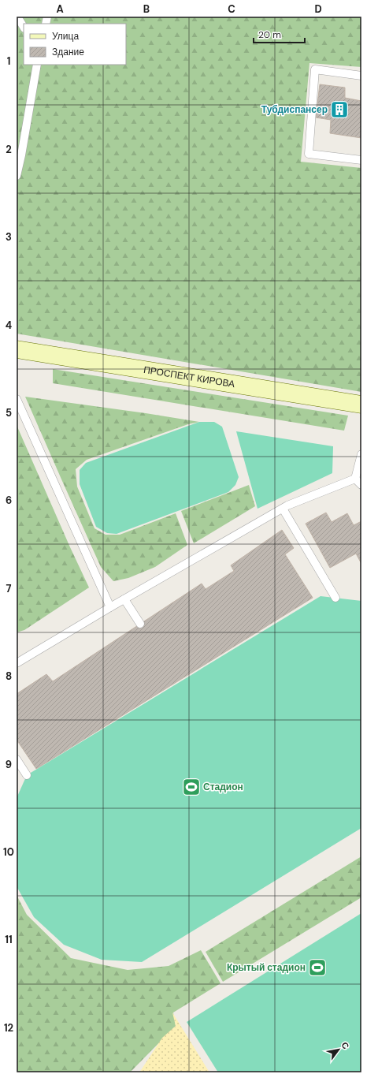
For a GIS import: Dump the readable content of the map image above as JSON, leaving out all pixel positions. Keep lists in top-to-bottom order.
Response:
{
  "streets": {
    "main road": ["ПРОСПЕКТ КИРОВА"]
  },
  "places": {
    "building": ["Тубдиспансер"],
    "sports": ["Стадион", "Крытый стадион"]
  },
  "legend": ["Улица", "Здание"],
  "scale_bar": "20 m",
  "north": "top right",
  "grid": {
    "columns": [
      "A",
      "B",
      "C",
      "D"
    ],
    "rows": [
      "1",
      "2",
      "3",
      "4",
      "5",
      "6",
      "7",
      "8",
      "9",
      "10",
      "11",
      "12"
    ]
  }
}
